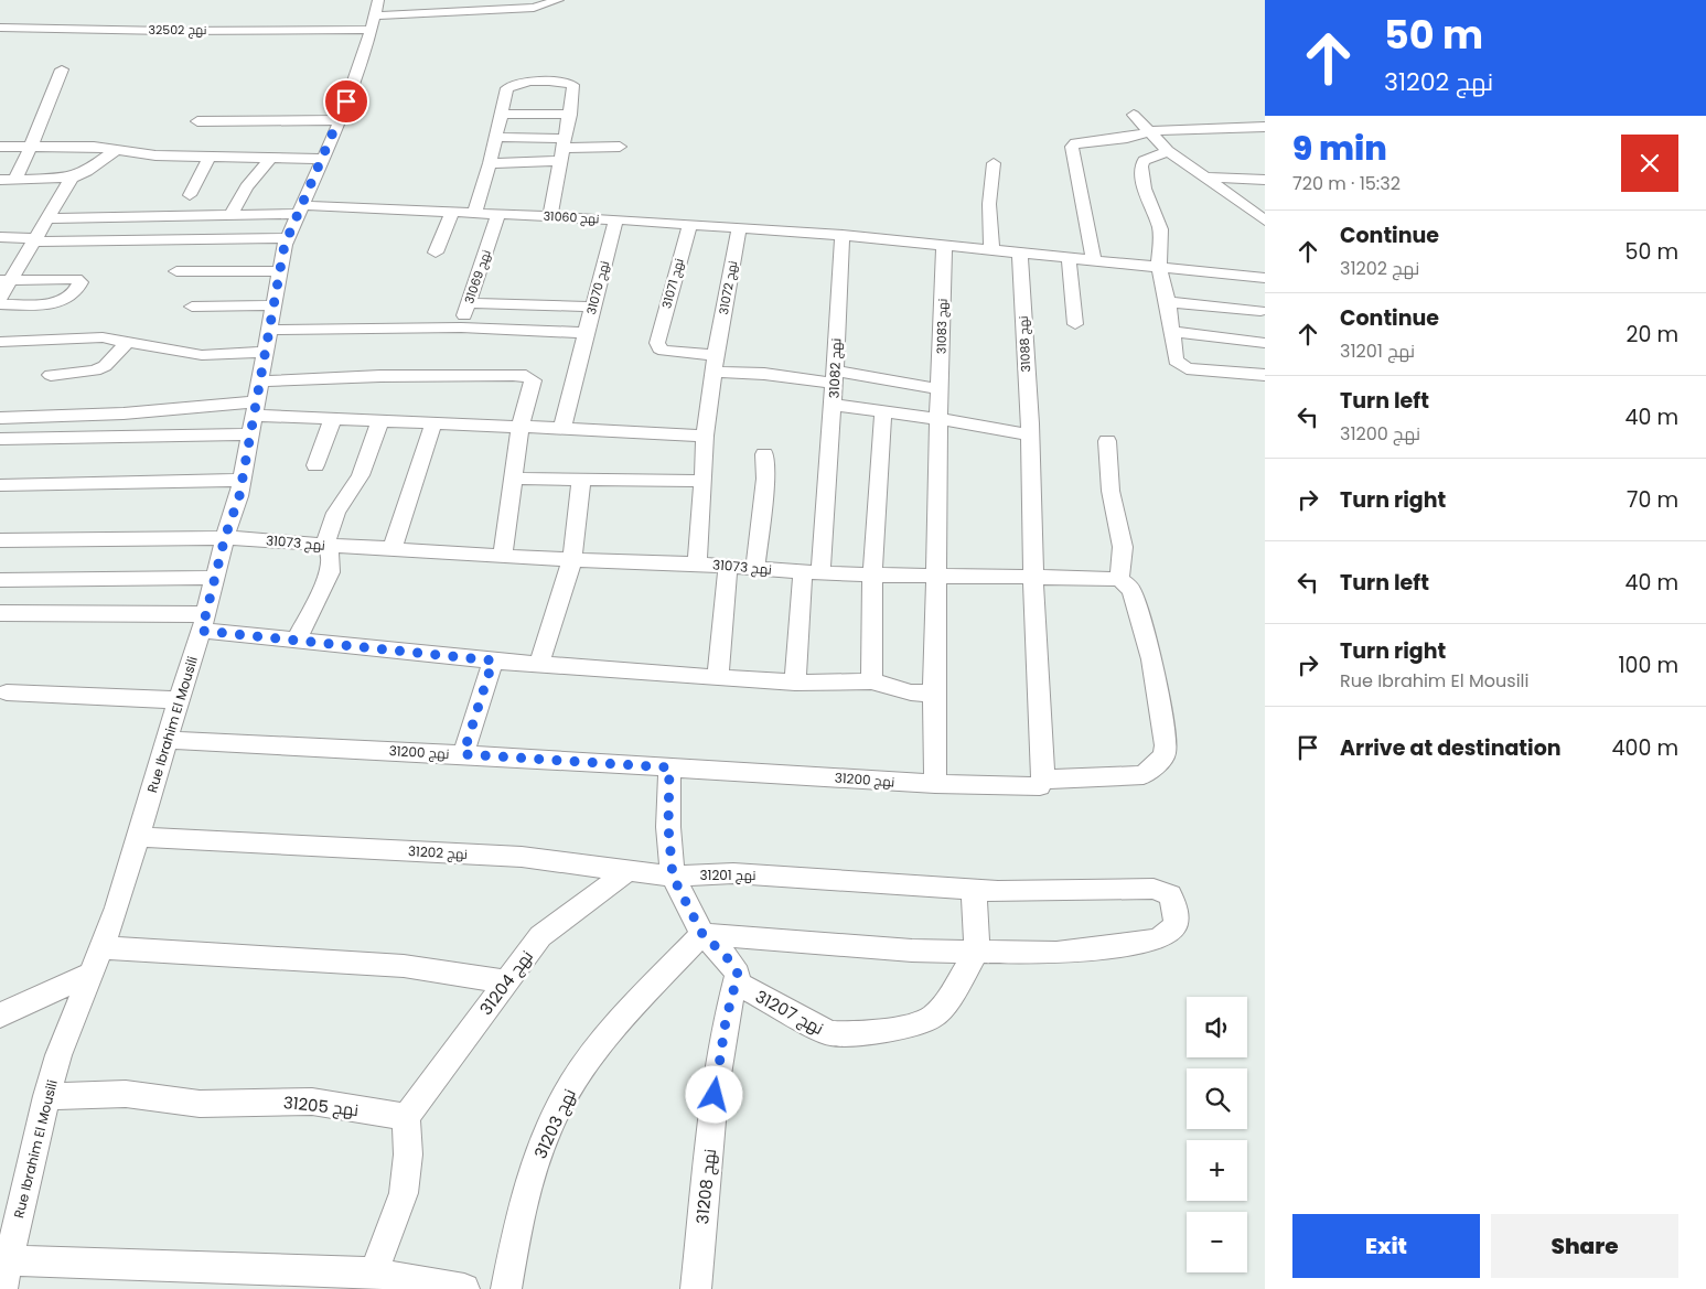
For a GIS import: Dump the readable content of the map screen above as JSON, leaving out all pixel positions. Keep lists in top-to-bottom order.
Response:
{
  "streets": {
    "street": [
      "نهج 32502",
      "نهج 31060",
      "نهج 31069",
      "نهج 31071",
      "نهج 31070",
      "نهج 31072",
      "نهج 31083",
      "نهج 31088",
      "نهج 31082",
      "نهج 31073",
      "Rue Ibrahim El Mousili",
      "نهج 31200",
      "نهج 31202",
      "نهج 31201",
      "نهج 31204",
      "نهج 31207",
      "نهج 31205",
      "نهج 31203",
      "نهج 31208"
    ]
  },
  "crossings": [
    ["نهج 32502", "Rue Ibrahim El Mousili"],
    ["نهج 31060", "نهج 31069"],
    ["نهج 31060", "نهج 31071"],
    ["نهج 31060", "نهج 31070"],
    ["نهج 31060", "نهج 31072"],
    ["نهج 31060", "نهج 31083"],
    ["نهج 31060", "نهج 31082"],
    ["نهج 31060", "Rue Ibrahim El Mousili"],
    ["نهج 31069", "نهج 31070"],
    ["نهج 31071", "نهج 31072"],
    ["نهج 31070", "Rue Ibrahim El Mousili"],
    ["نهج 31072", "نهج 31073"],
    ["نهج 31083", "نهج 31082"],
    ["نهج 31083", "نهج 31073"],
    ["نهج 31088", "نهج 31082"],
    ["نهج 31088", "نهج 31073"],
    ["نهج 31088", "نهج 31200"],
    ["نهج 31073", "Rue Ibrahim El Mousili"],
    ["نهج 31073", "نهج 31200"],
    ["Rue Ibrahim El Mousili", "نهج 31200"],
    ["Rue Ibrahim El Mousili", "نهج 31202"],
    ["Rue Ibrahim El Mousili", "نهج 31205"],
    ["نهج 31202", "نهج 31201"],
    ["نهج 31202", "نهج 31204"],
    ["نهج 31204", "نهج 31205"],
    ["نهج 31207", "نهج 31208"]
  ],
  "page": {
    "turn": ["50 m", "نهج 31202"],
    "heading": ["9 min", "720 m · 15:32"],
    "list": [
      {
        "name": "Continue",
        "note": "نهج 31202",
        "value": "50 m"
      },
      {
        "name": "Continue",
        "note": "نهج 31201",
        "value": "20 m"
      },
      {
        "name": "Turn left",
        "note": "نهج 31200",
        "value": "40 m"
      },
      {
        "name": "Turn right",
        "value": "70 m"
      },
      {
        "name": "Turn left",
        "value": "40 m"
      },
      {
        "name": "Turn right",
        "note": "Rue Ibrahim El Mousili",
        "value": "100 m"
      },
      {
        "name": "Arrive at destination",
        "value": "400 m"
      }
    ],
    "map_buttons": ["+", "−"],
    "buttons": ["Exit", "Share"]
  }
}
